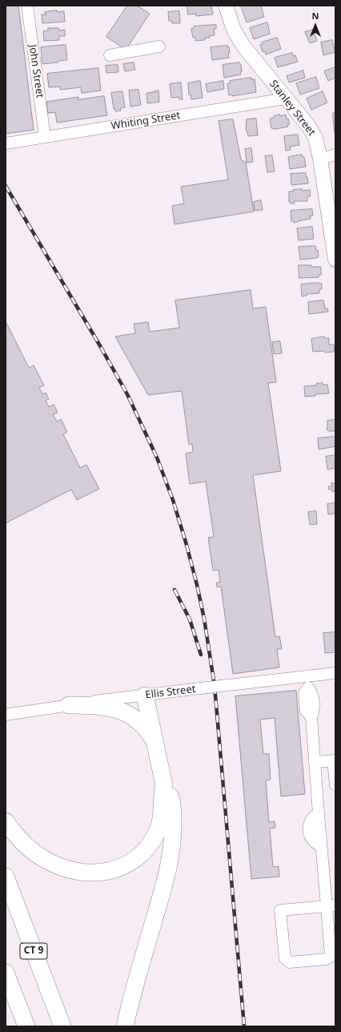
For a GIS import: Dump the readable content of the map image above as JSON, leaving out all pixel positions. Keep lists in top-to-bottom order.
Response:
{
  "streets": {
    "highway": ["CT 9"],
    "main road": ["Stanley Street"],
    "street": ["John Street", "Whiting Street", "Ellis Street"]
  },
  "crossings": [
    ["John Street", "Whiting Street"],
    ["Stanley Street", "Whiting Street"]
  ],
  "north": "top"
}
